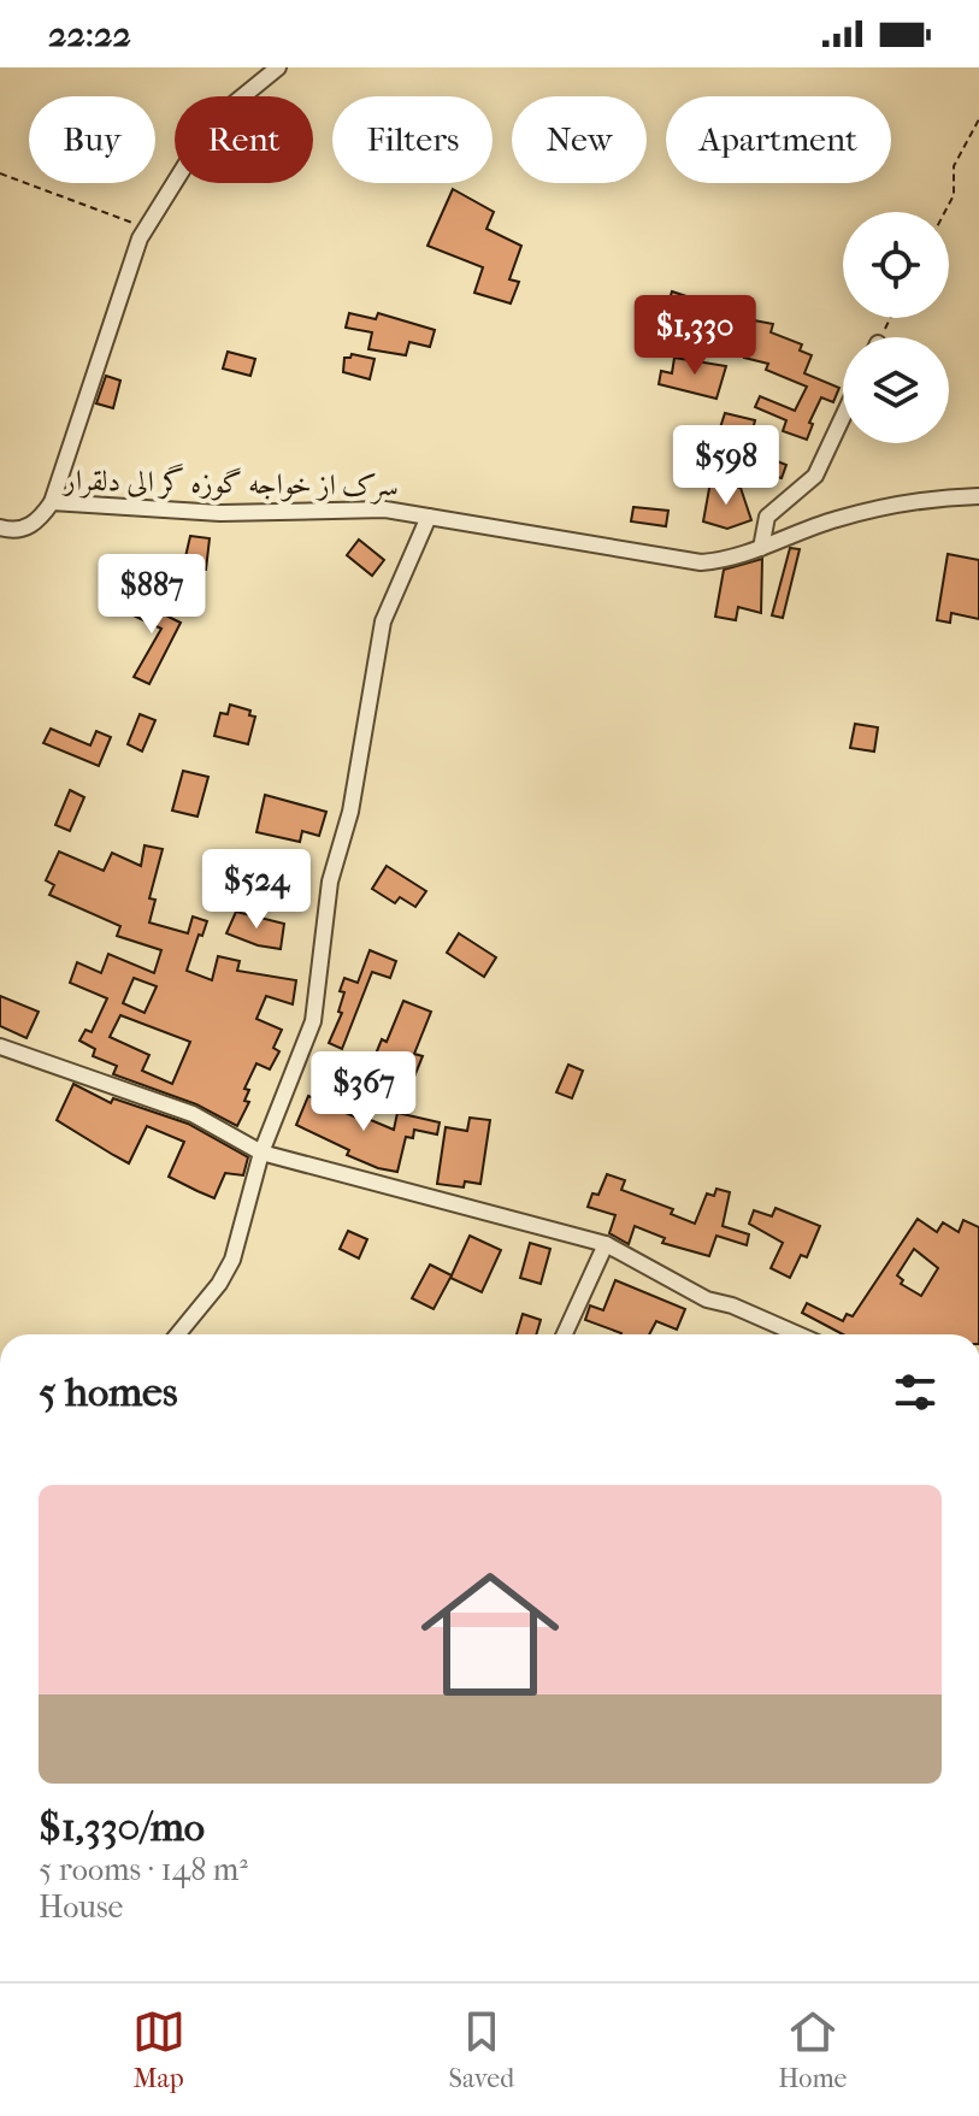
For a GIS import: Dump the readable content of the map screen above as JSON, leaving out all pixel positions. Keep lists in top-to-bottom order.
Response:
{
  "streets": {
    "street": ["سرک از خواجه گوزه گر الی دلقرار"]
  },
  "page": {
    "status": "22:22",
    "chip": [
      "Buy",
      "Rent",
      "Filters",
      "New",
      "Apartment"
    ],
    "price": [
      "$1,330",
      "$598",
      "$887",
      "$524",
      "$367"
    ],
    "heading": "5 homes",
    "list": [
      {
        "name": "$1,330/mo",
        "note": "5 rooms · 148 m² · House"
      }
    ],
    "tabs": ["Map", "Saved", "Home"]
  }
}
